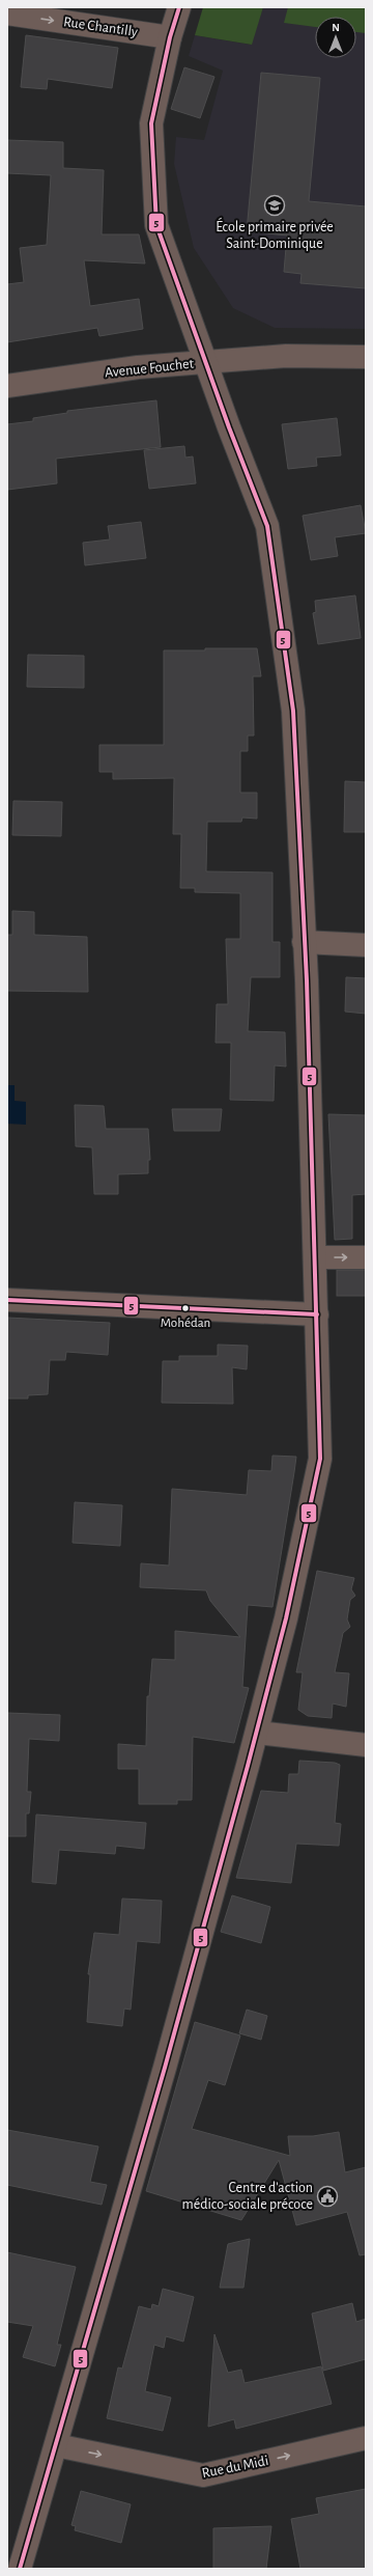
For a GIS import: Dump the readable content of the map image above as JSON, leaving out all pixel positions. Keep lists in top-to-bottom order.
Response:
{
  "streets": {
    "street": ["Rue Chantilly", "Avenue Fouchet", "Rue du Midi"]
  },
  "one_way": ["Rue Chantilly", "Rue du Midi"],
  "places": {
    "school or university": ["École primaire privée Saint-Dominique"],
    "other": ["Mohédan"],
    "public building": ["Centre d'action médico-sociale précoce"]
  },
  "lines": ["transit line 5"],
  "north": "top"
}
